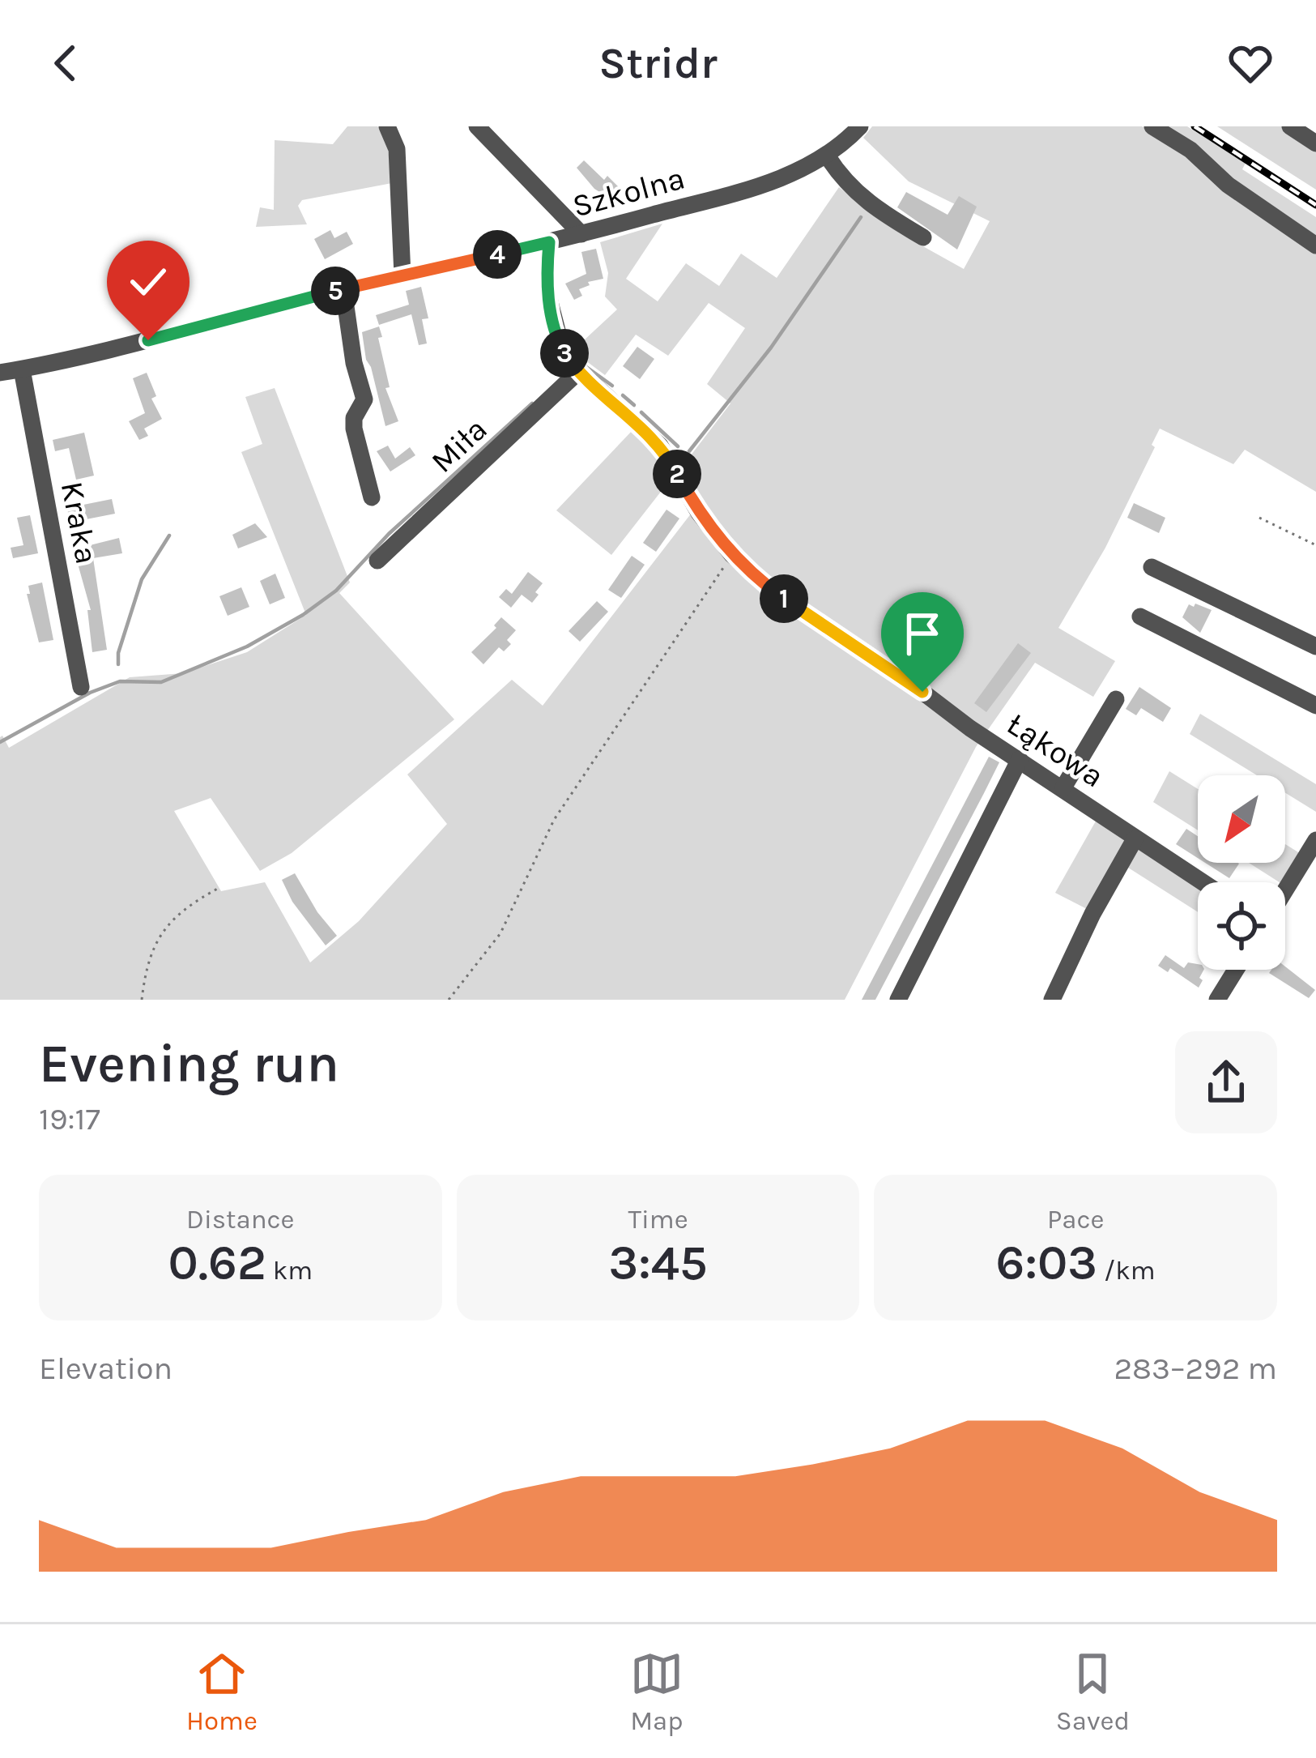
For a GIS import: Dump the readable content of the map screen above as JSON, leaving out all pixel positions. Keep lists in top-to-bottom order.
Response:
{
  "streets": {
    "street": [
      "Szkolna",
      "Miła",
      "Kraka",
      "Łąkowa"
    ]
  },
  "crossings": [
    ["Szkolna", "Kraka"],
    ["Szkolna", "Łąkowa"],
    ["Miła", "Łąkowa"]
  ],
  "north": "bottom left",
  "page": {
    "header": "Stridr",
    "pins": [
      "4",
      "5",
      "3",
      "2",
      "1"
    ],
    "heading": ["Evening run", "19:17"],
    "stats": [
      ["Distance", "0.62 km"],
      ["Time", "3:45"],
      ["Pace", "6:03 /km"]
    ],
    "chart": ["Elevation", "283–292 m"],
    "tabs": ["Home", "Map", "Saved"]
  }
}
